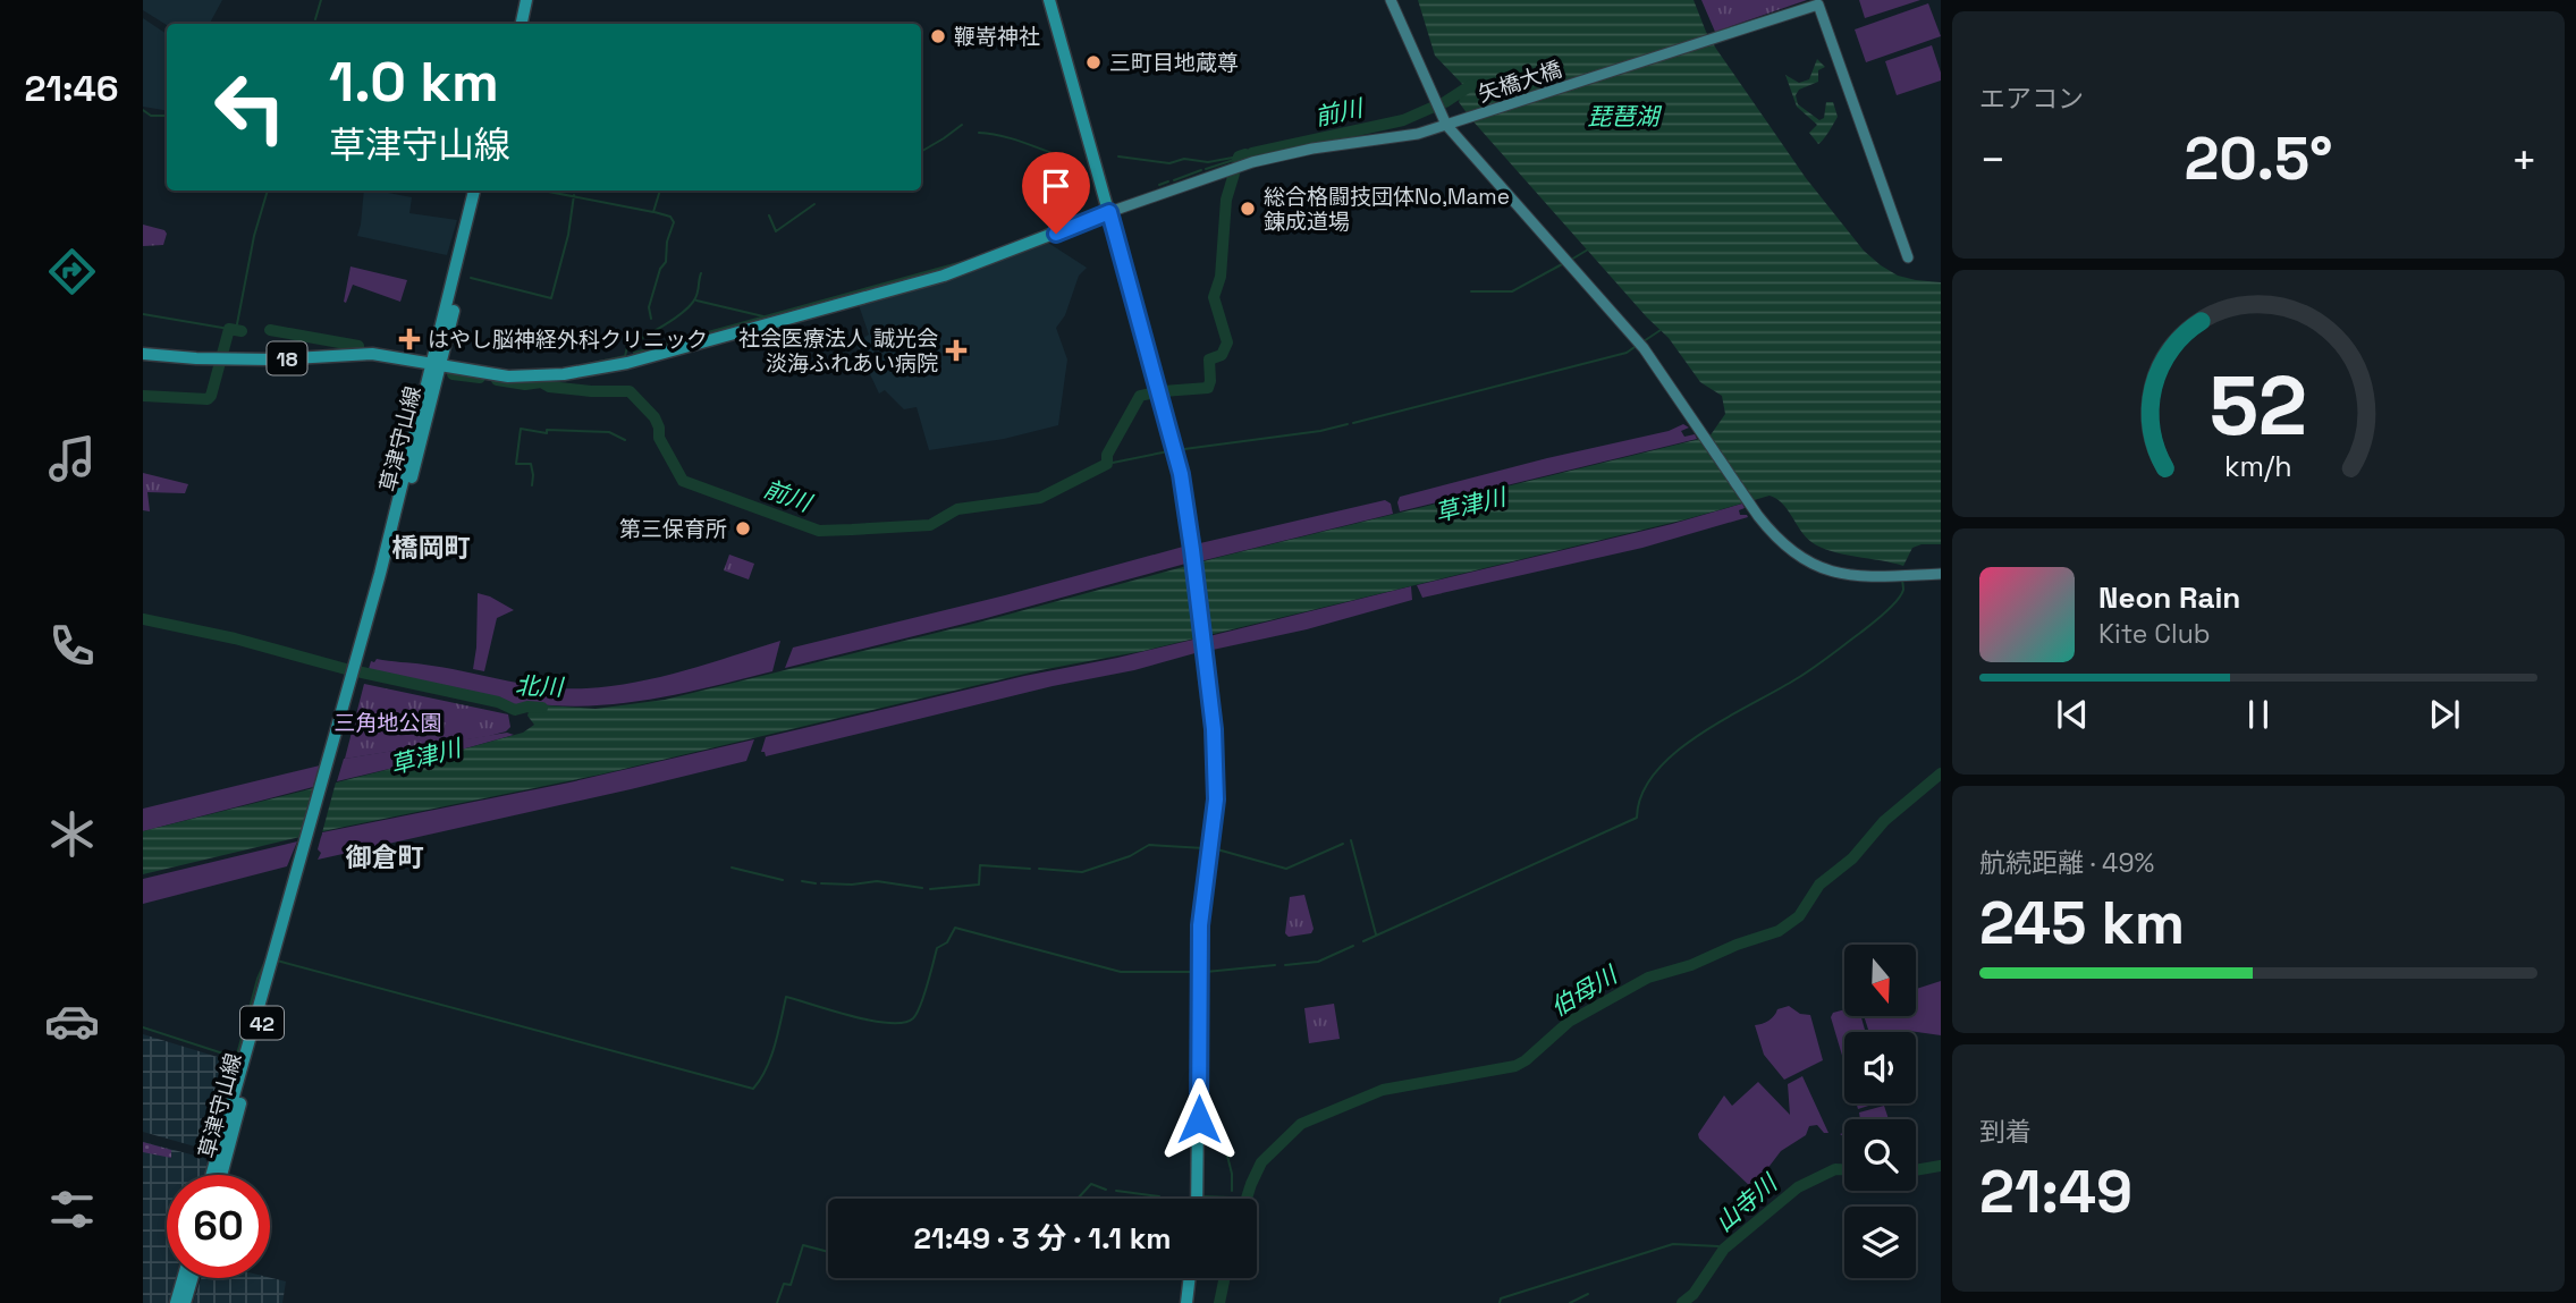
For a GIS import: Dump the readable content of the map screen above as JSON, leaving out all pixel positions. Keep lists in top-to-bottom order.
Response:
{
  "streets": {
    "main road": ["18", "草津守山線", "42"],
    "street": ["矢橋大橋"]
  },
  "crossings": [
    ["矢橋大橋", "草津守山線"],
    ["18", "草津守山線"]
  ],
  "districts": ["橋岡町", "御倉町"],
  "water": [
    "前川",
    "琵琶湖",
    "草津川",
    "北川",
    "伯母川",
    "山寺川"
  ],
  "parks": ["三角地公園"],
  "places": {
    "other": [
      "鞭嵜神社",
      "三町目地蔵尊",
      "総合格闘技団体No,Mame 錬成道場",
      "第三保育所"
    ],
    "health": ["はやし脳神経外科クリニック", "社会医療法人 誠光会 淡海ふれあい病院"]
  },
  "north": "bottom",
  "page": {
    "tabs": "21:46",
    "tile": [
      "エアコン",
      ["航続距離 · 49%", "245 km"],
      ["到着", "21:49"]
    ],
    "turn": ["1.0 km", "草津守山線"],
    "heat": ["−", "20.5°", "+"],
    "song": ["Neon Rain", "Kite Club"],
    "limit": "60",
    "trip": "21:49 · 3 分 · 1.1 km",
    "gauge": ["52", "km/h"]
  }
}
